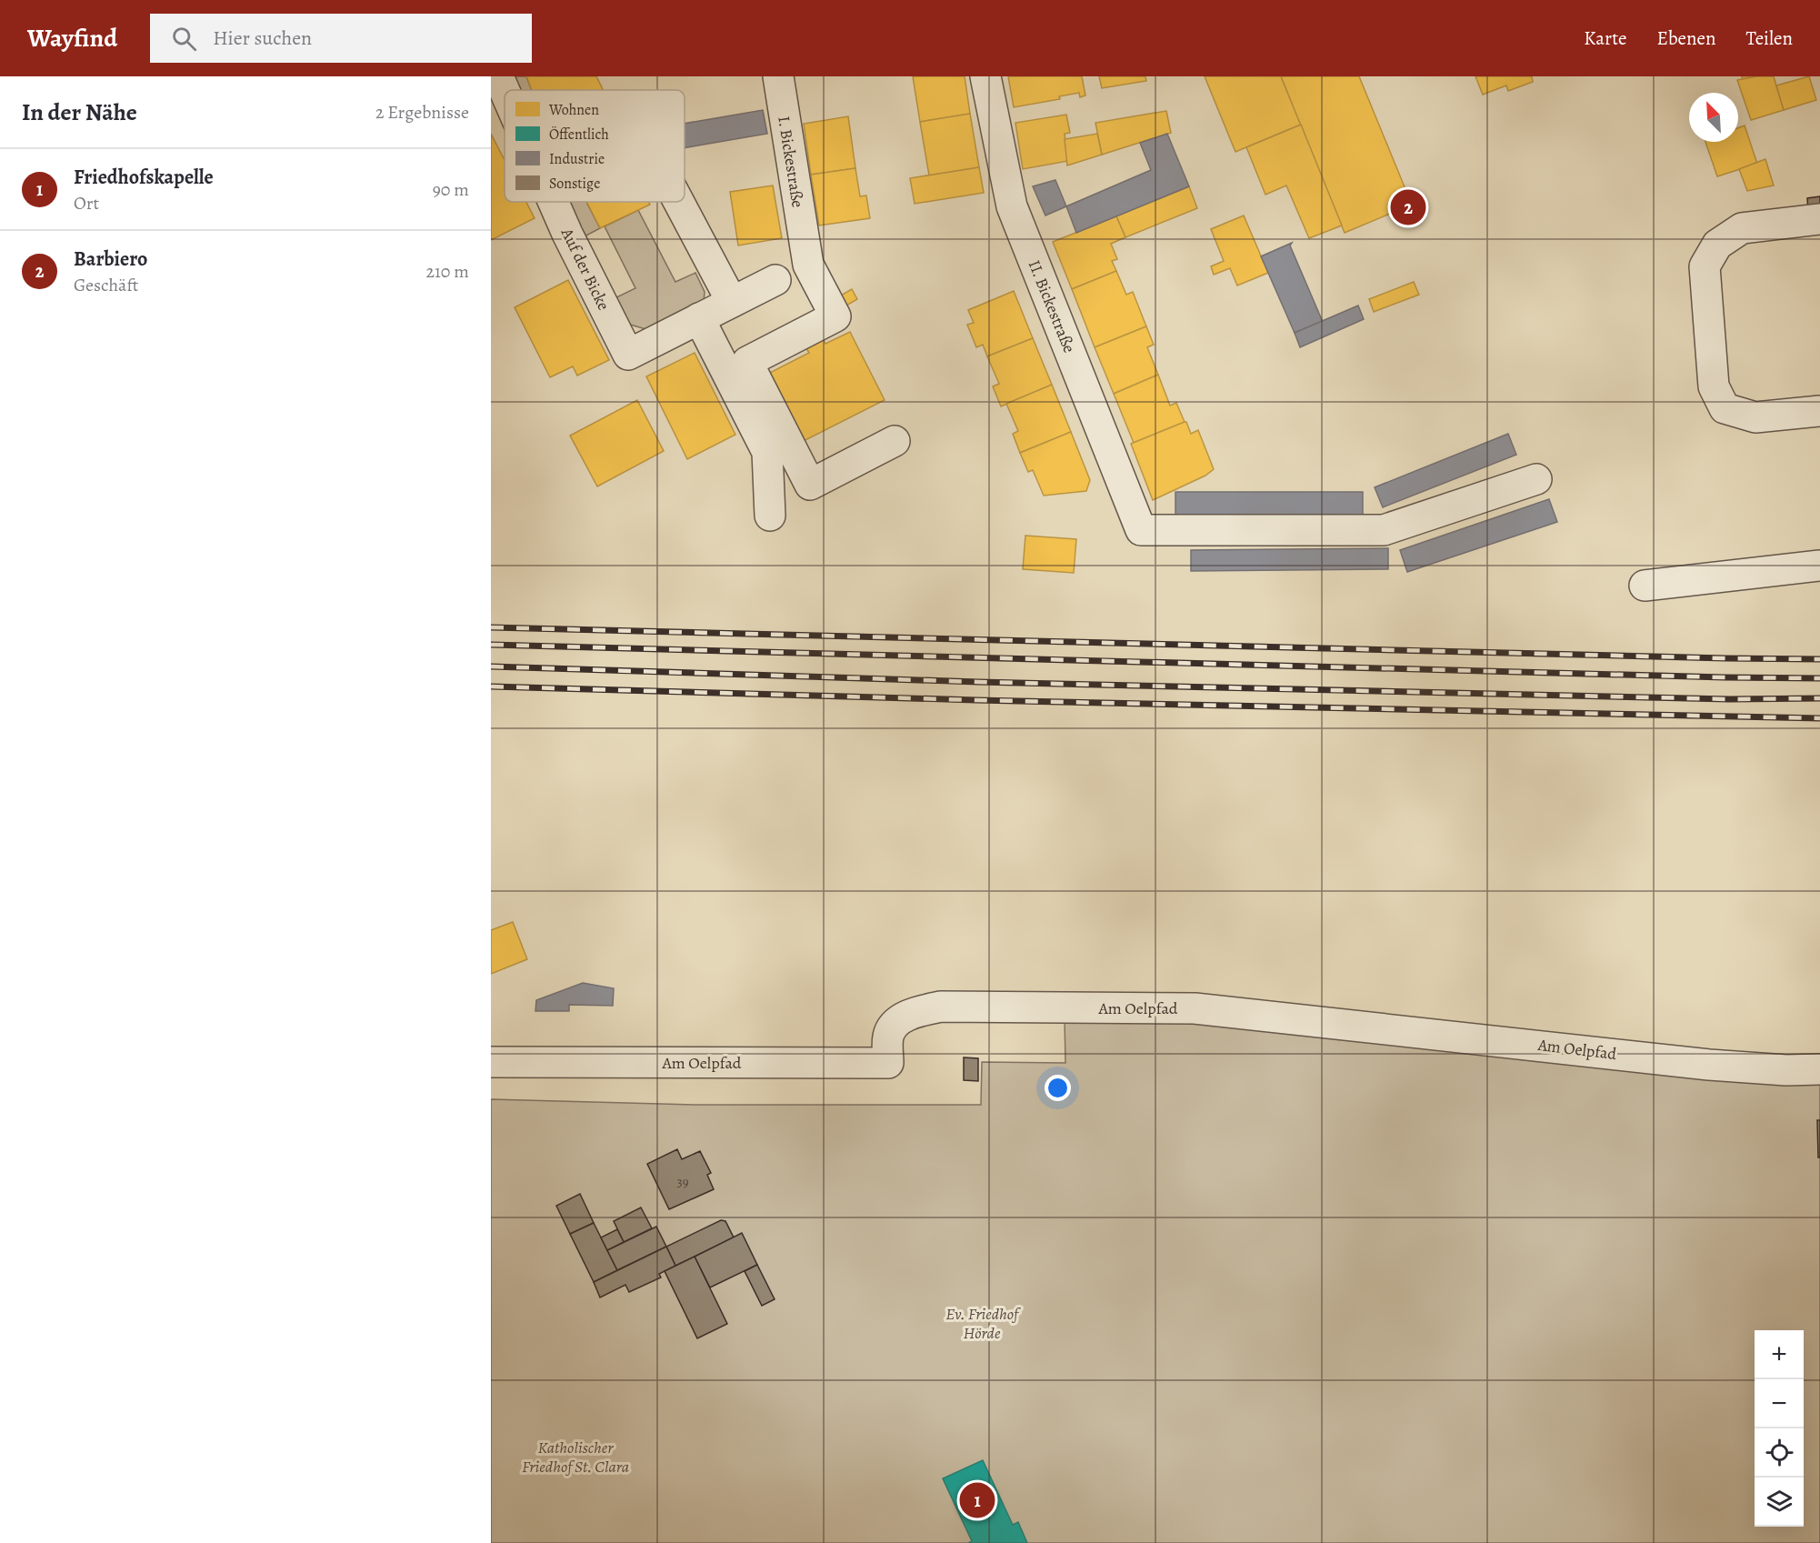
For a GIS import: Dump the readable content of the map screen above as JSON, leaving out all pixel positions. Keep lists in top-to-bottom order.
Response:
{
  "streets": {
    "street": [
      "I. Bickestraße",
      "Auf der Bicke",
      "II. Bickestraße",
      "Am Oelpfad"
    ]
  },
  "parks": ["Ev. Friedhof Hörde", "Katholischer Friedhof St. Clara"],
  "house_numbers": ["39"],
  "legend": [
    "Wohnen",
    "Öffentlich",
    "Industrie",
    "Sonstige"
  ],
  "north": "top left",
  "page": {
    "header": "Wayfind",
    "search": "Hier suchen",
    "nav": ["Karte", "Ebenen", "Teilen"],
    "heading": ["In der Nähe", "2 Ergebnisse"],
    "list": [
      {
        "mark": "1",
        "name": "Friedhofskapelle",
        "note": "Ort",
        "value": "90 m"
      },
      {
        "mark": "2",
        "name": "Barbiero",
        "note": "Geschäft",
        "value": "210 m"
      }
    ],
    "pins": ["2", "1"],
    "map_buttons": ["+", "−"]
  }
}
